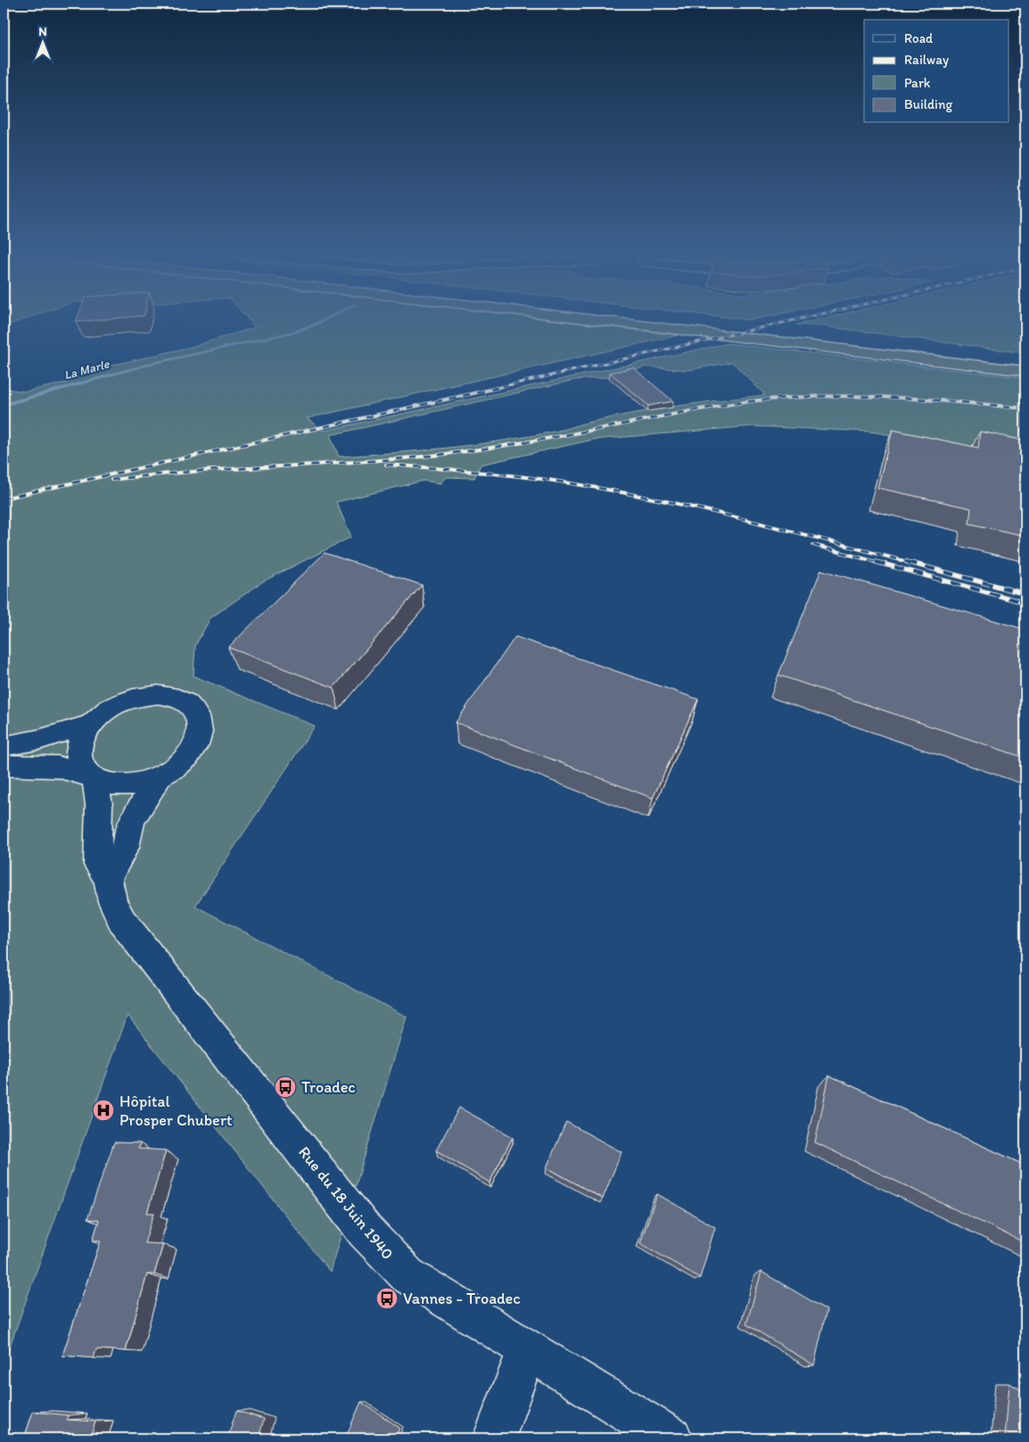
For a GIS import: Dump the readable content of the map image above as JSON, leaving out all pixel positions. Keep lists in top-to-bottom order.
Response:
{
  "streets": {
    "street": ["Rue du 18 Juin 1940"]
  },
  "water": ["La Marle"],
  "places": {
    "bus stop": ["Troadec", "Vannes - Troadec"],
    "hospital": ["Hôpital Prosper Chubert"]
  },
  "legend": [
    "Road",
    "Railway",
    "Park",
    "Building"
  ],
  "north": "top"
}
